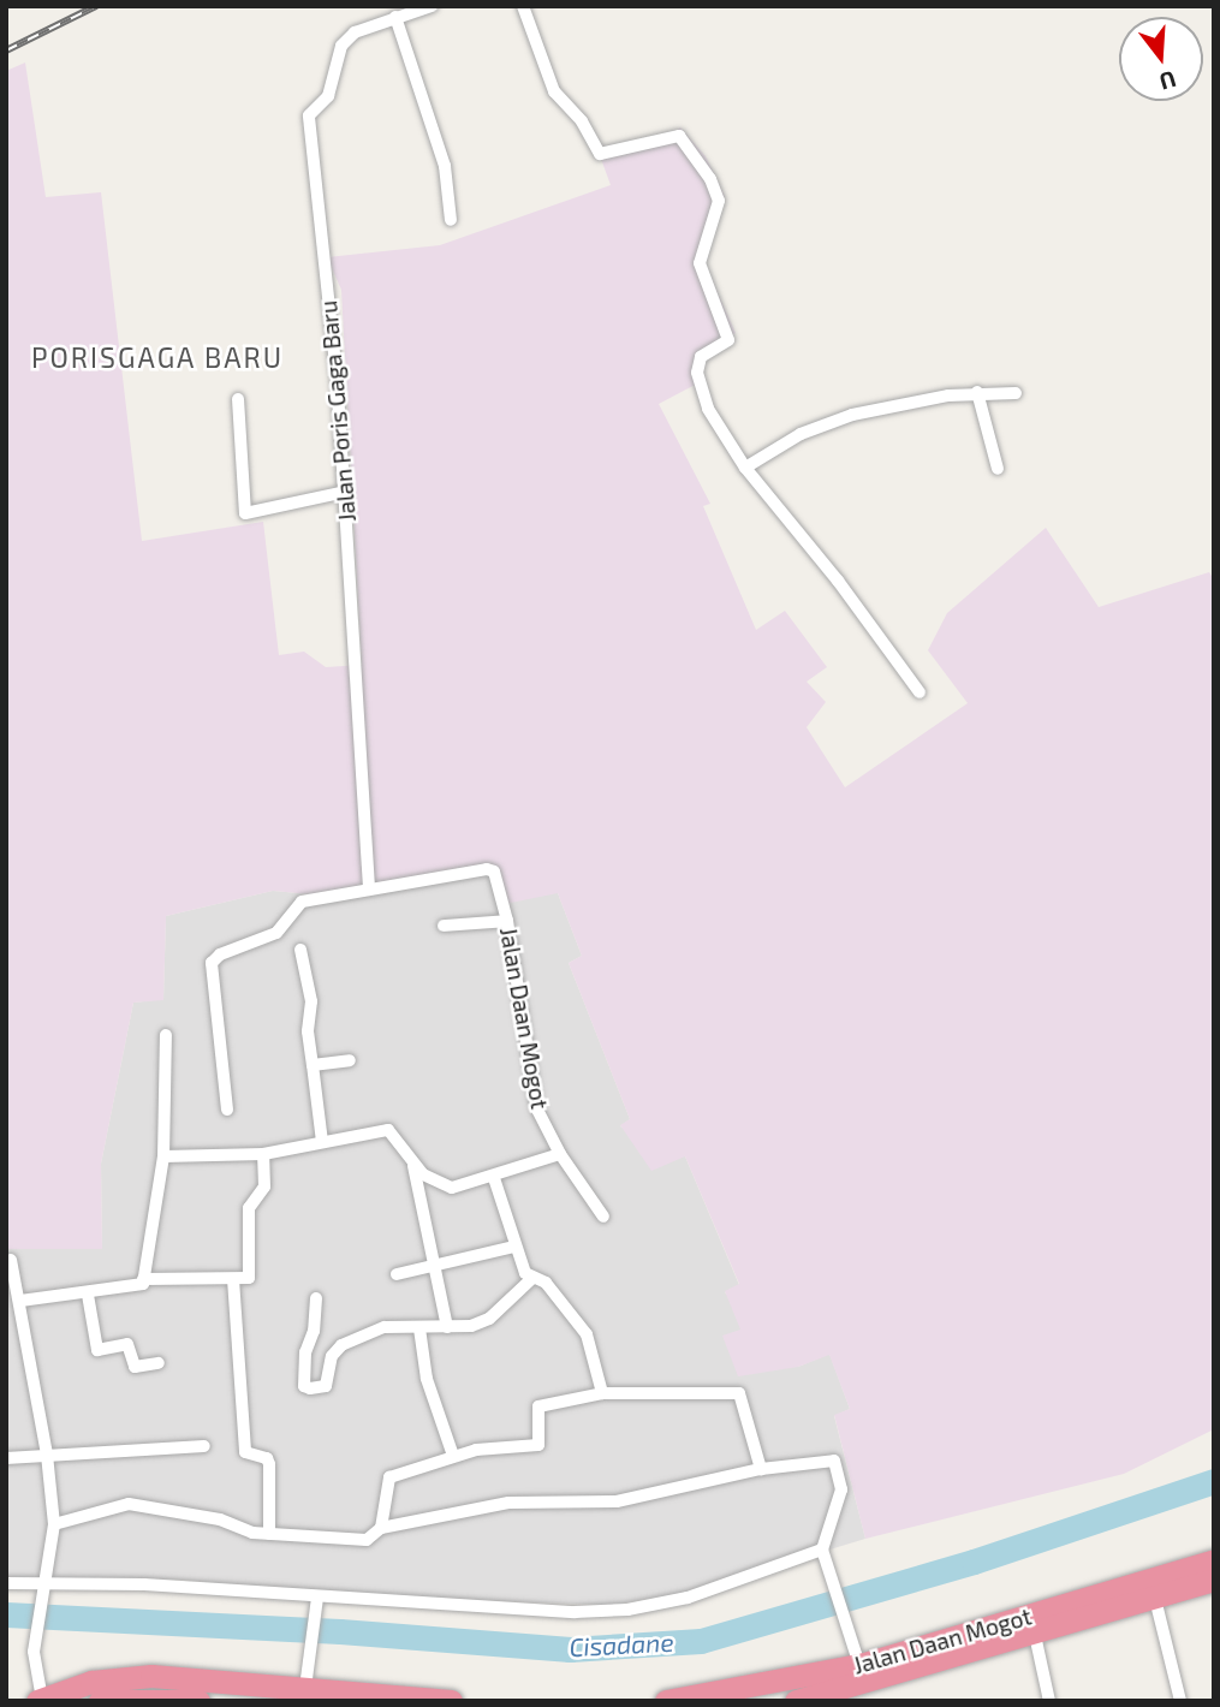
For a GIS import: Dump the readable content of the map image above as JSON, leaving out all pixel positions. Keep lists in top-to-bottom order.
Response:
{
  "streets": {
    "highway": ["Jalan Daan Mogot"],
    "street": ["Jalan Poris Gaga Baru"]
  },
  "crossings": [
    ["Jalan Poris Gaga Baru", "Jalan Daan Mogot"]
  ],
  "districts": ["PORISGAGA BARU"],
  "water": ["Cisadane"],
  "north": "bottom"
}
